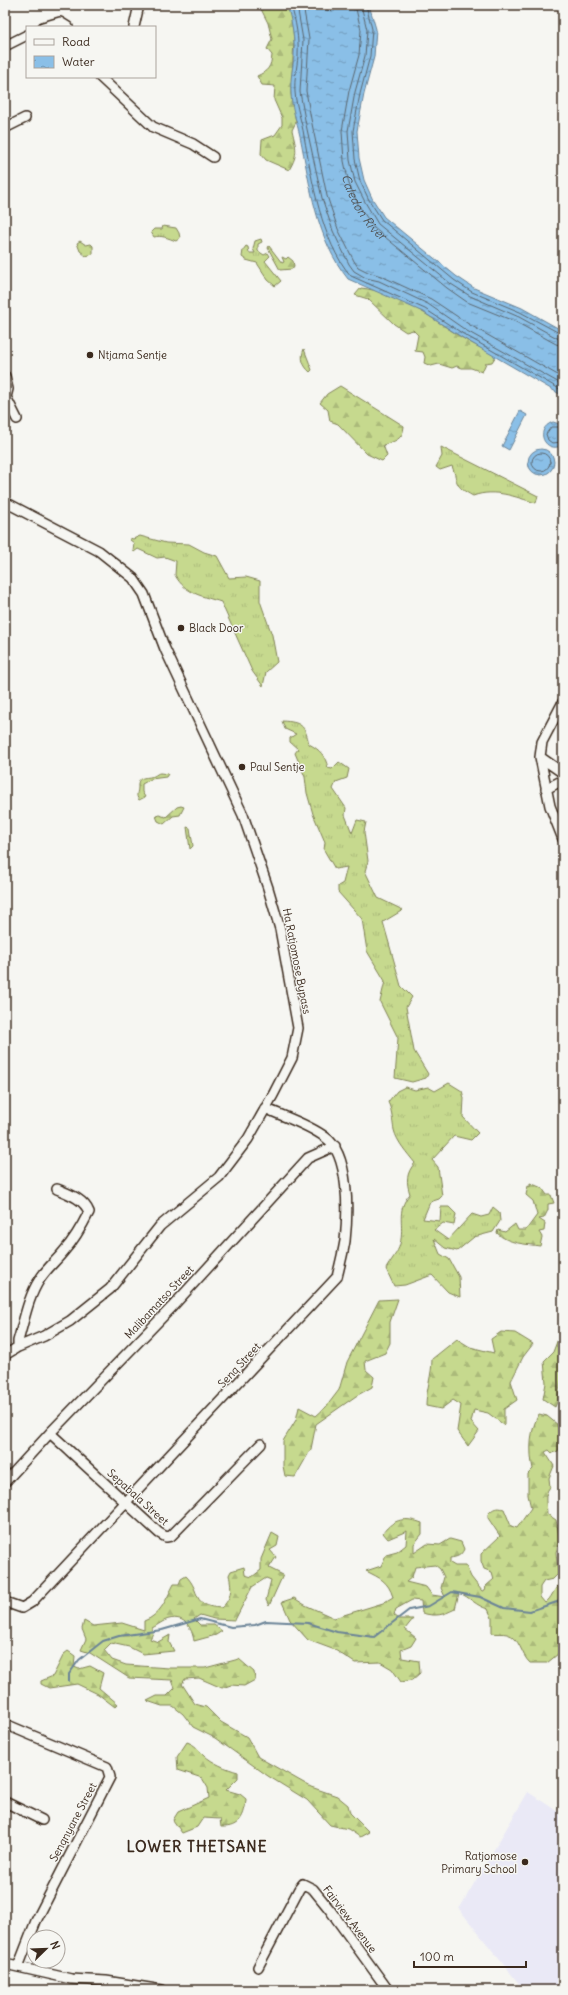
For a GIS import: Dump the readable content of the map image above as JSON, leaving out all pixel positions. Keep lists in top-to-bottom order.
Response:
{
  "streets": {
    "street": [
      "Ha Ratjomose Bypass",
      "Malibamatso Street",
      "Senq Street",
      "Sepabala Street",
      "Senqnyane Street",
      "Fairview Avenue"
    ]
  },
  "crossings": [
    ["Malibamatso Street", "Senq Street"],
    ["Malibamatso Street", "Sepabala Street"],
    ["Senq Street", "Sepabala Street"]
  ],
  "districts": ["LOWER THETSANE"],
  "water": ["Caledon River"],
  "places": [
    "Ntjama Sentje",
    "Black Door",
    "Paul Sentje",
    "Ratjomose Primary School"
  ],
  "legend": ["Road", "Water"],
  "scale_bar": "100 m",
  "north": "top right"
}
